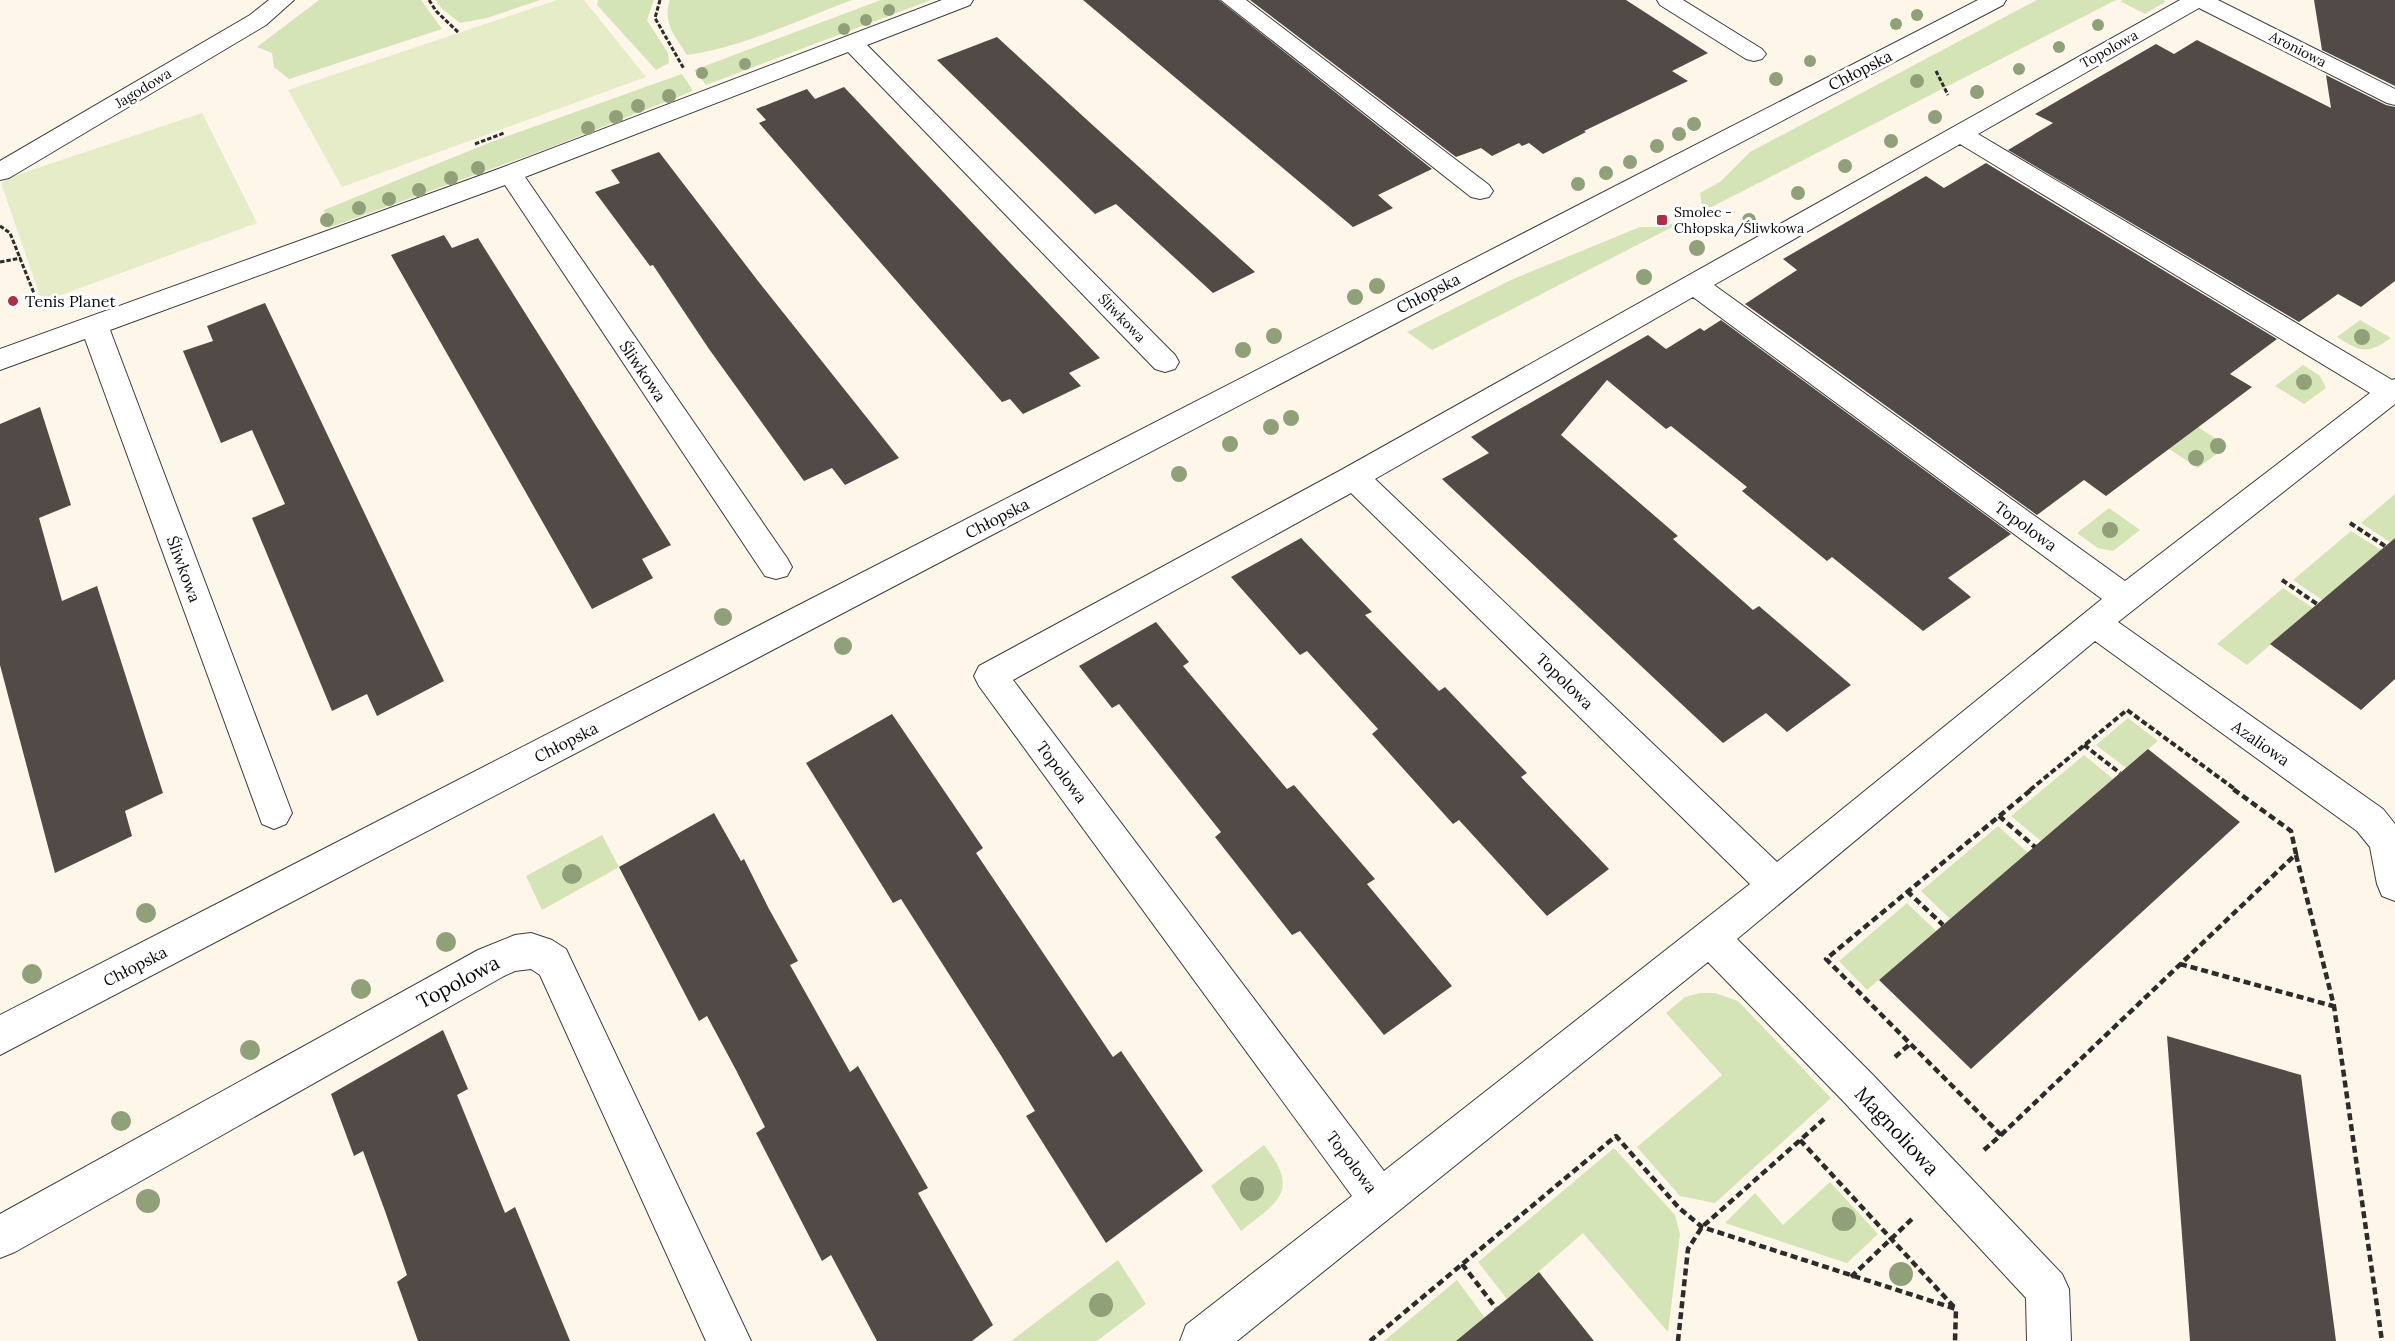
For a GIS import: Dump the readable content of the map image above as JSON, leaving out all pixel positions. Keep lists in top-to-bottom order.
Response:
{
  "streets": {
    "street": [
      "Topolowa",
      "Aroniowa",
      "Chłopska",
      "Jagodowa",
      "Śliwkowa",
      "Azaliowa",
      "Magnoliowa"
    ]
  },
  "crossings": [
    ["Topolowa", "Azaliowa"],
    ["Topolowa", "Magnoliowa"]
  ],
  "places": {
    "transit": ["Smolec - Chłopska/Śliwkowa"],
    "other": ["Tenis Planet"]
  }
}
